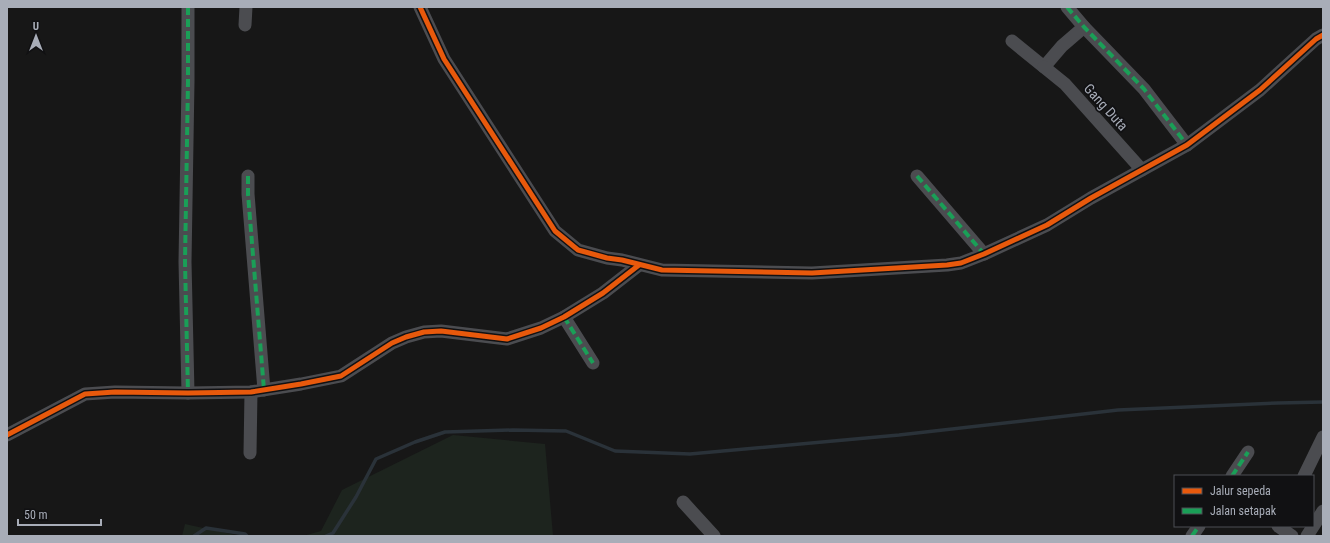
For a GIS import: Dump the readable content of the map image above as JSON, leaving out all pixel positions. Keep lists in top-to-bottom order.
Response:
{
  "streets": {
    "street": ["Gang Duta"]
  },
  "legend": ["Jalur sepeda", "Jalan setapak"],
  "scale_bar": "50 m",
  "north": "top"
}
